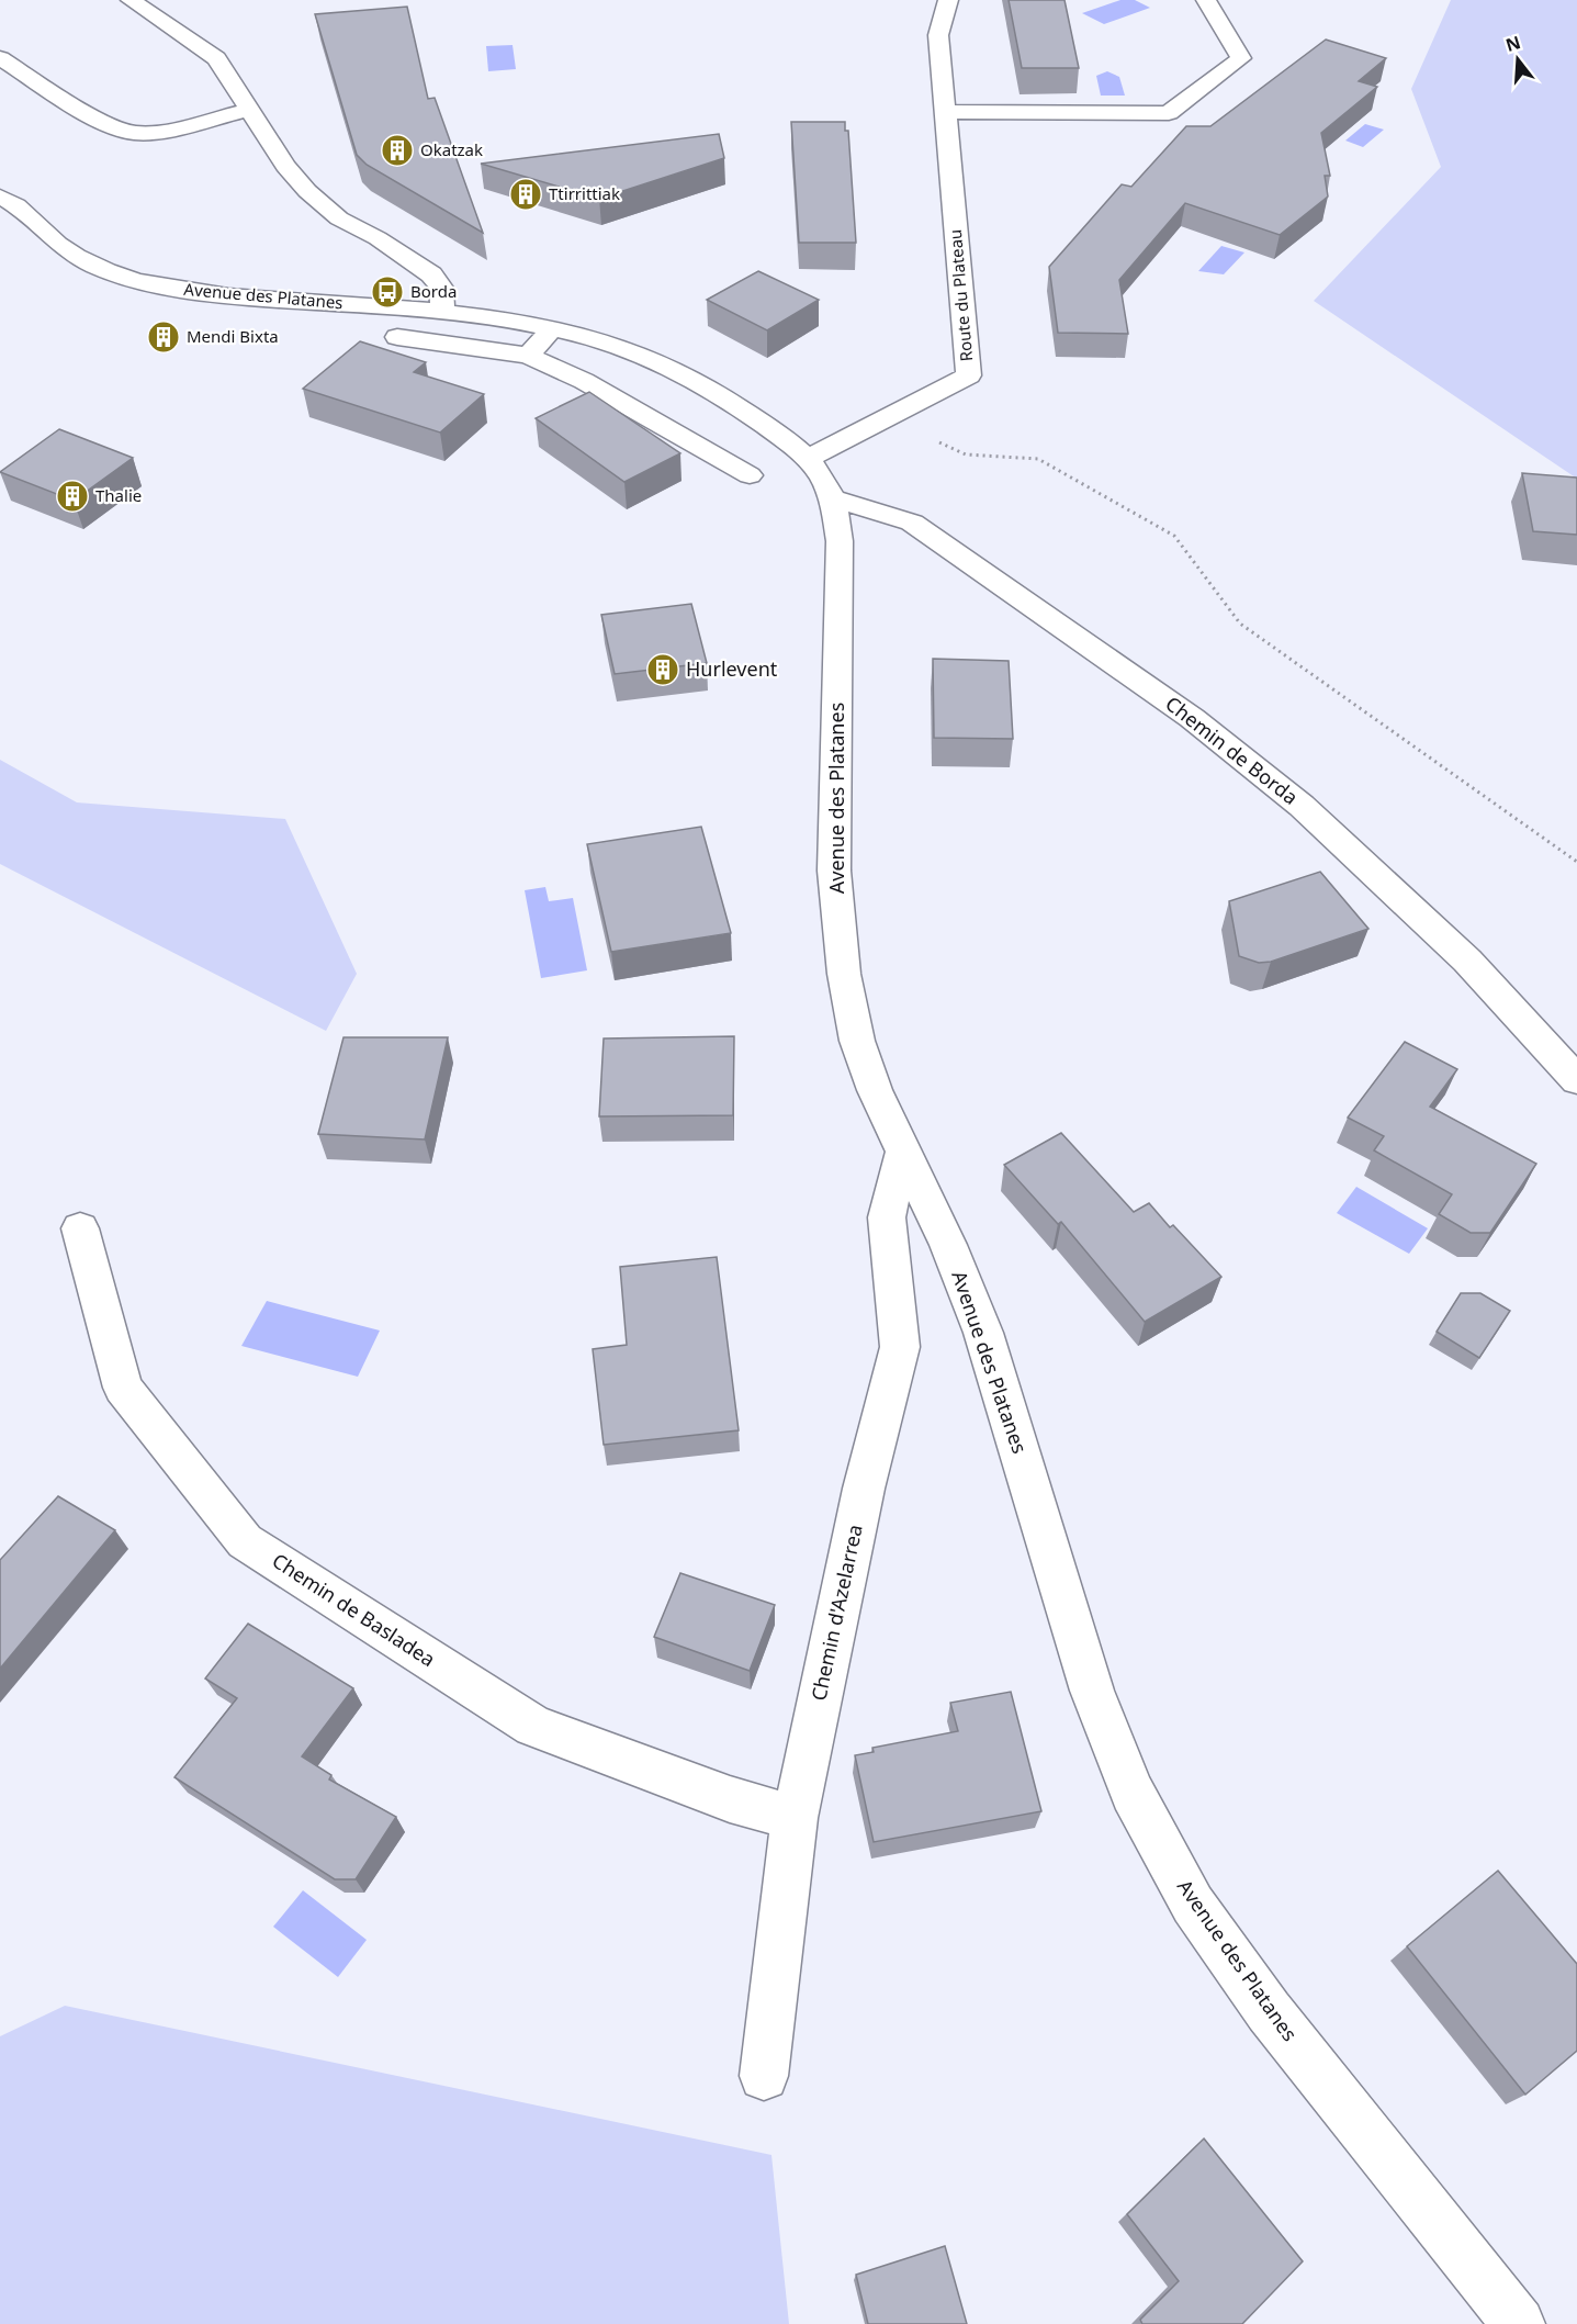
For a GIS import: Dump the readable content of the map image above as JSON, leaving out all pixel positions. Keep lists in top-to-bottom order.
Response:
{
  "streets": {
    "street": [
      "Route du Plateau",
      "Avenue des Platanes",
      "Chemin de Borda",
      "Chemin de Basladea",
      "Chemin d'Azelarrea"
    ]
  },
  "crossings": [
    ["Route du Plateau", "Avenue des Platanes"],
    ["Avenue des Platanes", "Chemin de Borda"],
    ["Avenue des Platanes", "Chemin d'Azelarrea"],
    ["Chemin de Basladea", "Chemin d'Azelarrea"]
  ],
  "places": {
    "building": [
      "Okatzak",
      "Ttirrittiak",
      "Mendi Bixta",
      "Thalie",
      "Hurlevent"
    ],
    "bus stop": ["Borda"]
  },
  "north": "top"
}
